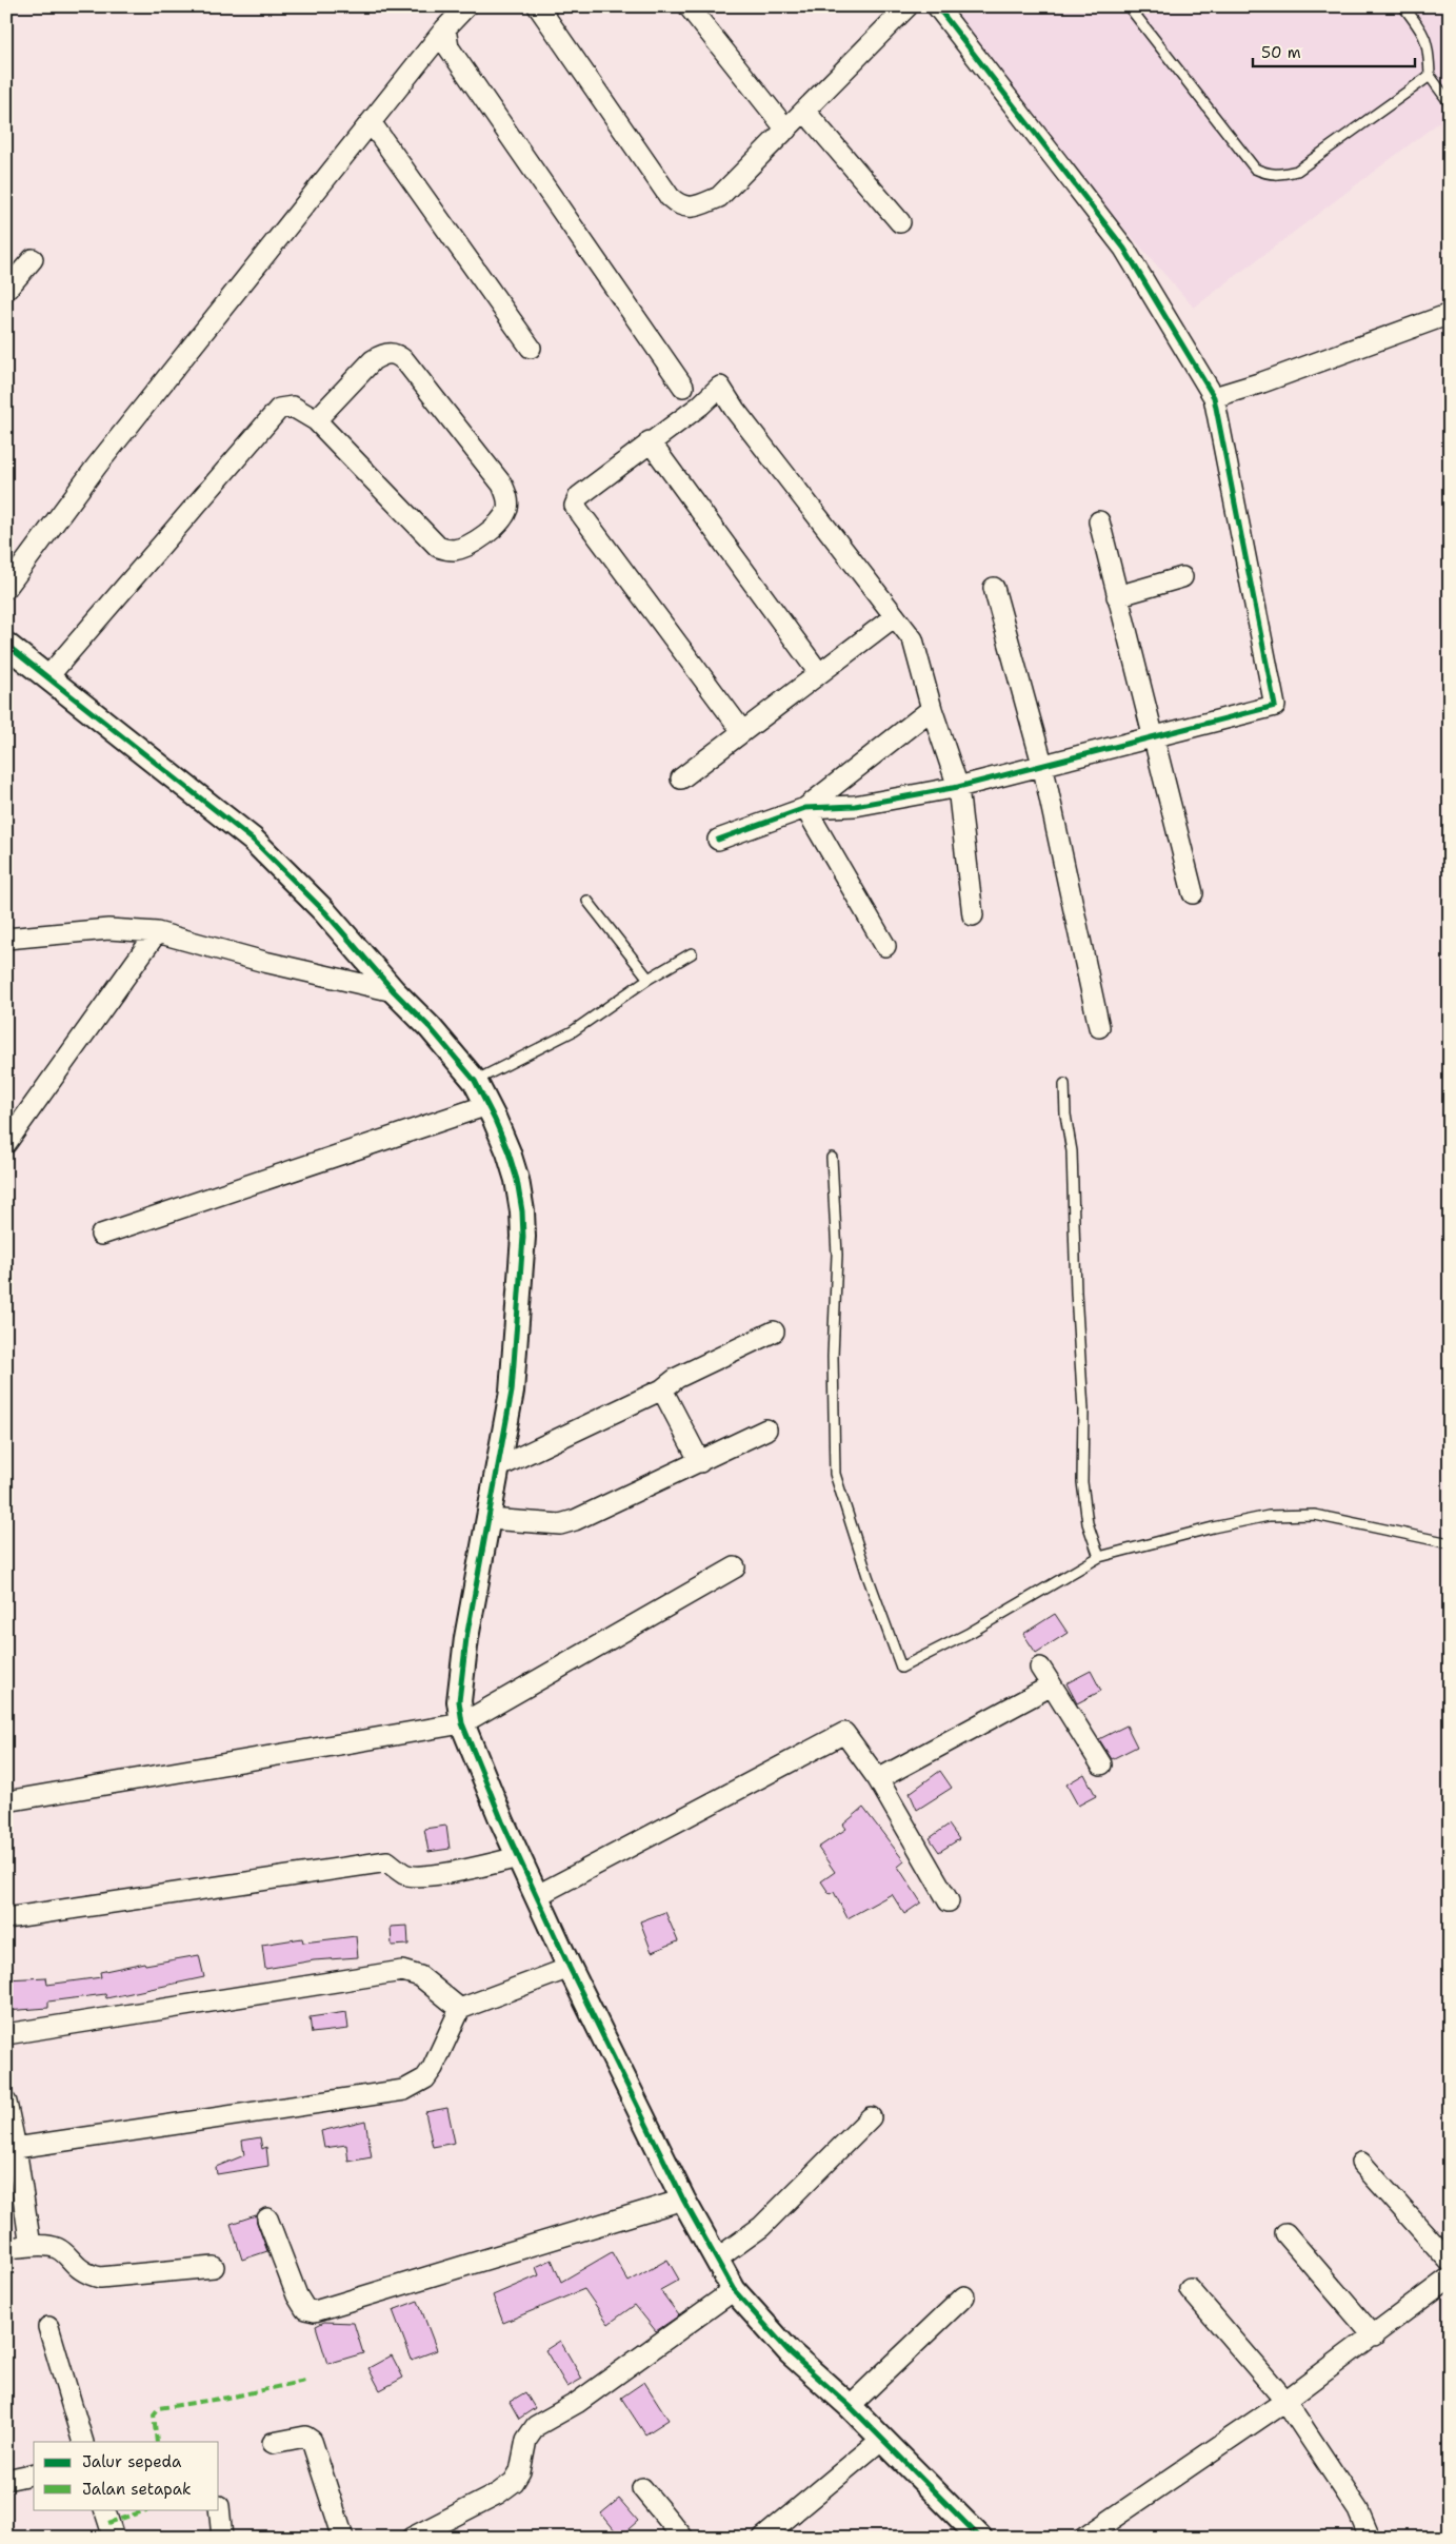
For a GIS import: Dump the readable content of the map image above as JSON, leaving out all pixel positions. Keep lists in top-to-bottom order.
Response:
{
  "legend": ["Jalur sepeda", "Jalan setapak"],
  "scale_bar": "50 m"
}
